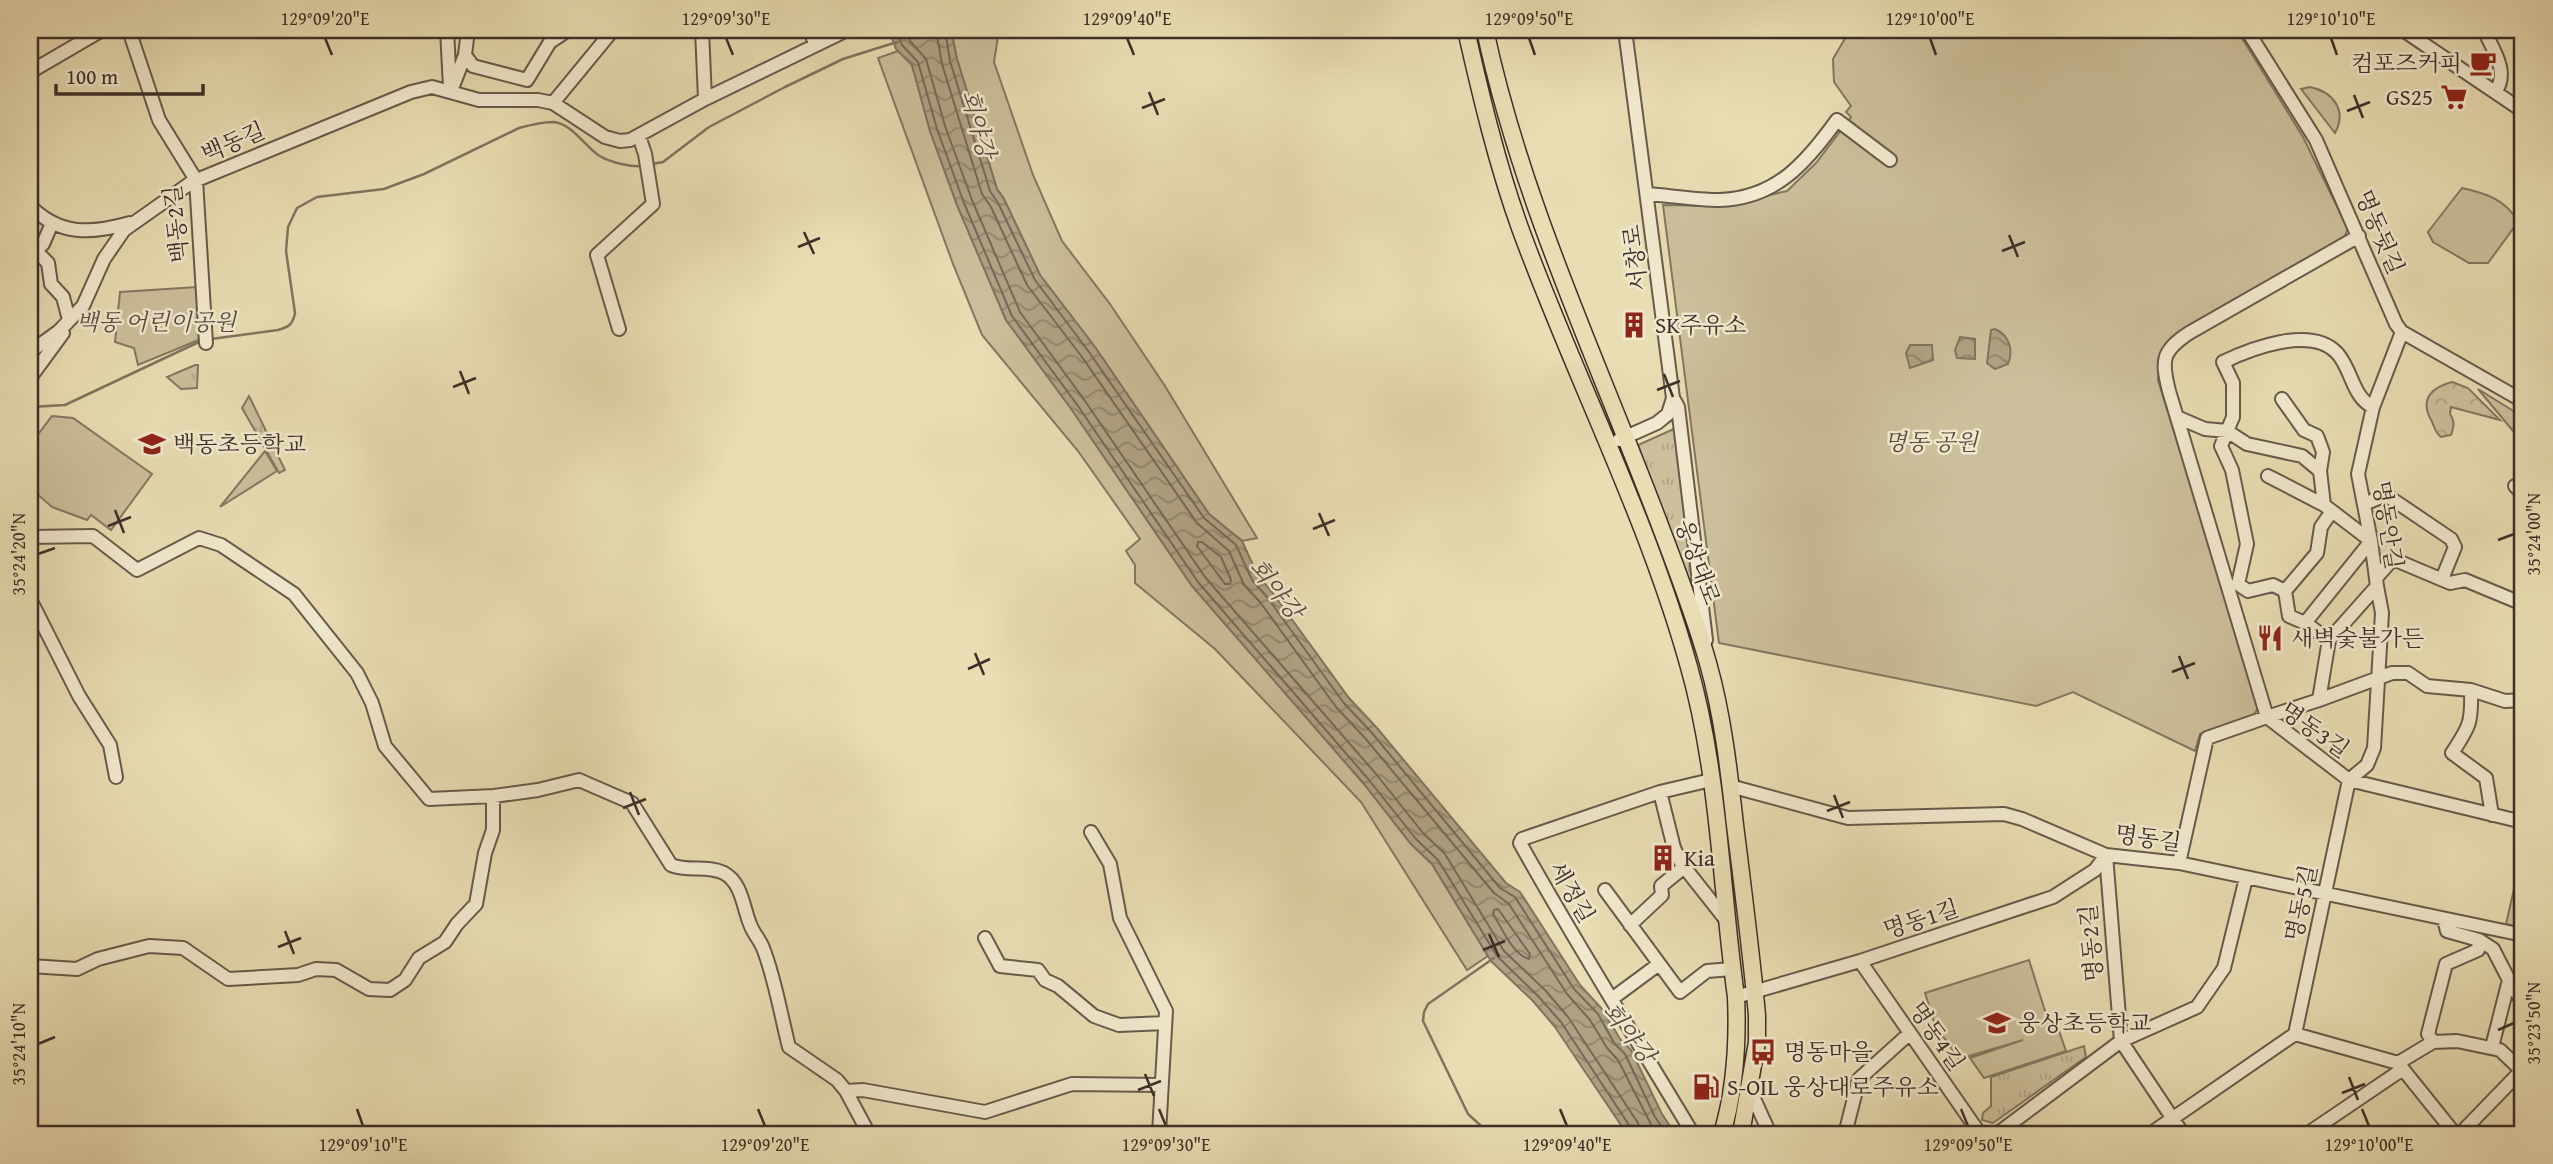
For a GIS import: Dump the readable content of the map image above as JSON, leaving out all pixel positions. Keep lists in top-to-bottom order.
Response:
{
  "streets": {
    "main road": ["웅상대로"],
    "street": [
      "백동길",
      "백동2길",
      "명동뒷길",
      "서창로",
      "명동안길",
      "명동3길",
      "명동길",
      "세정길",
      "명동5길",
      "명동1길",
      "명동2길",
      "명동4길"
    ]
  },
  "crossings": [
    ["백동길", "백동2길"],
    ["명동뒷길", "명동안길"],
    ["서창로", "웅상대로"],
    ["웅상대로", "명동길"],
    ["웅상대로", "세정길"],
    ["웅상대로", "명동1길"],
    ["명동3길", "명동길"],
    ["명동3길", "명동5길"],
    ["명동길", "명동5길"],
    ["명동길", "명동1길"],
    ["명동길", "명동2길"],
    ["명동1길", "명동2길"],
    ["명동1길", "명동4길"]
  ],
  "water": ["회야강"],
  "parks": ["백동 어린이공원", "명동 공원"],
  "places": {
    "cafe": ["컴포즈커피"],
    "supermarket": ["GS25"],
    "building": ["SK주유소", "Kia"],
    "school or university": ["백동초등학교", "웅상초등학교"],
    "restaurant": ["새벽숯불가든"],
    "bus stop": ["명동마을"],
    "fuel station": ["S-OIL 웅상대로주유소"]
  },
  "scale_bar": "100 m",
  "coordinates": [
    "129°09'20\"E",
    "129°09'30\"E",
    "129°09'40\"E",
    "129°09'50\"E",
    "129°10'00\"E",
    "129°10'10\"E",
    "35°24'00\"N",
    "35°24'20\"N",
    "35°23'50\"N",
    "35°24'10\"N",
    "129°09'10\"E"
  ]
}
